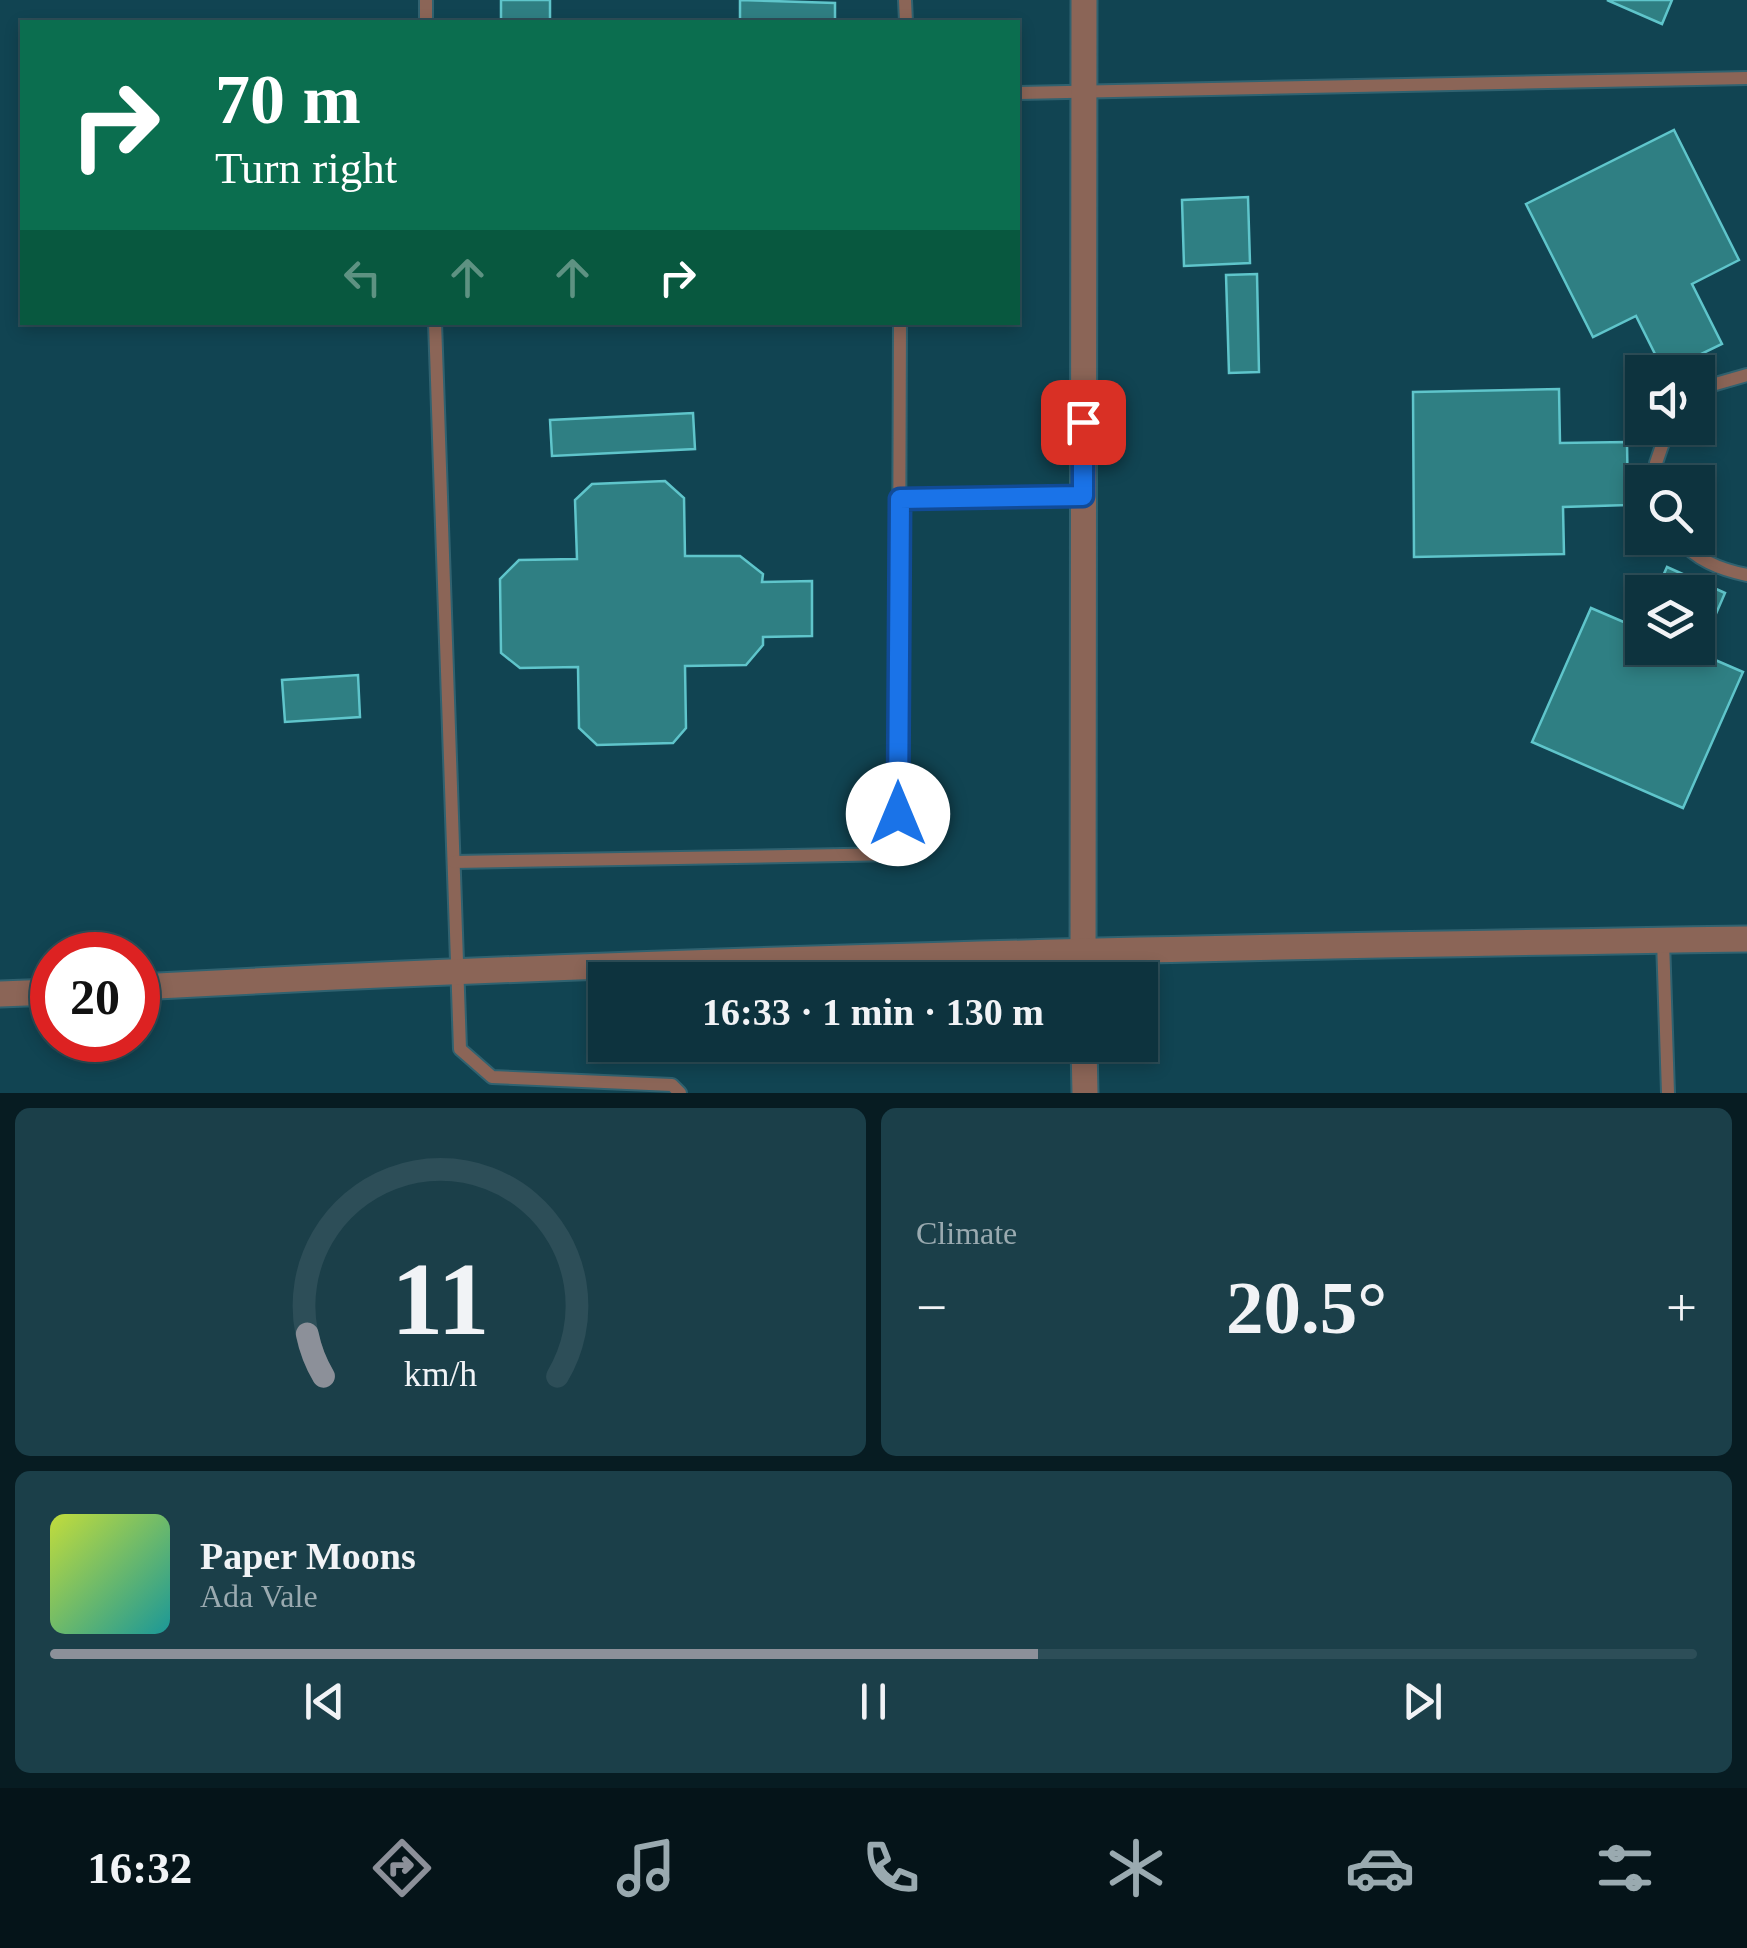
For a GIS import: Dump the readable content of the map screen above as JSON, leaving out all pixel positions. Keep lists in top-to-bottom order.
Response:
{
  "page": {
    "turn": ["70 m", "Turn right"],
    "limit": "20",
    "trip": "16:33 · 1 min · 130 m",
    "tile": "Climate",
    "heat": ["−", "20.5°", "+"],
    "song": ["Paper Moons", "Ada Vale"],
    "tabs": "16:32",
    "gauge": ["11", "km/h"]
  }
}
